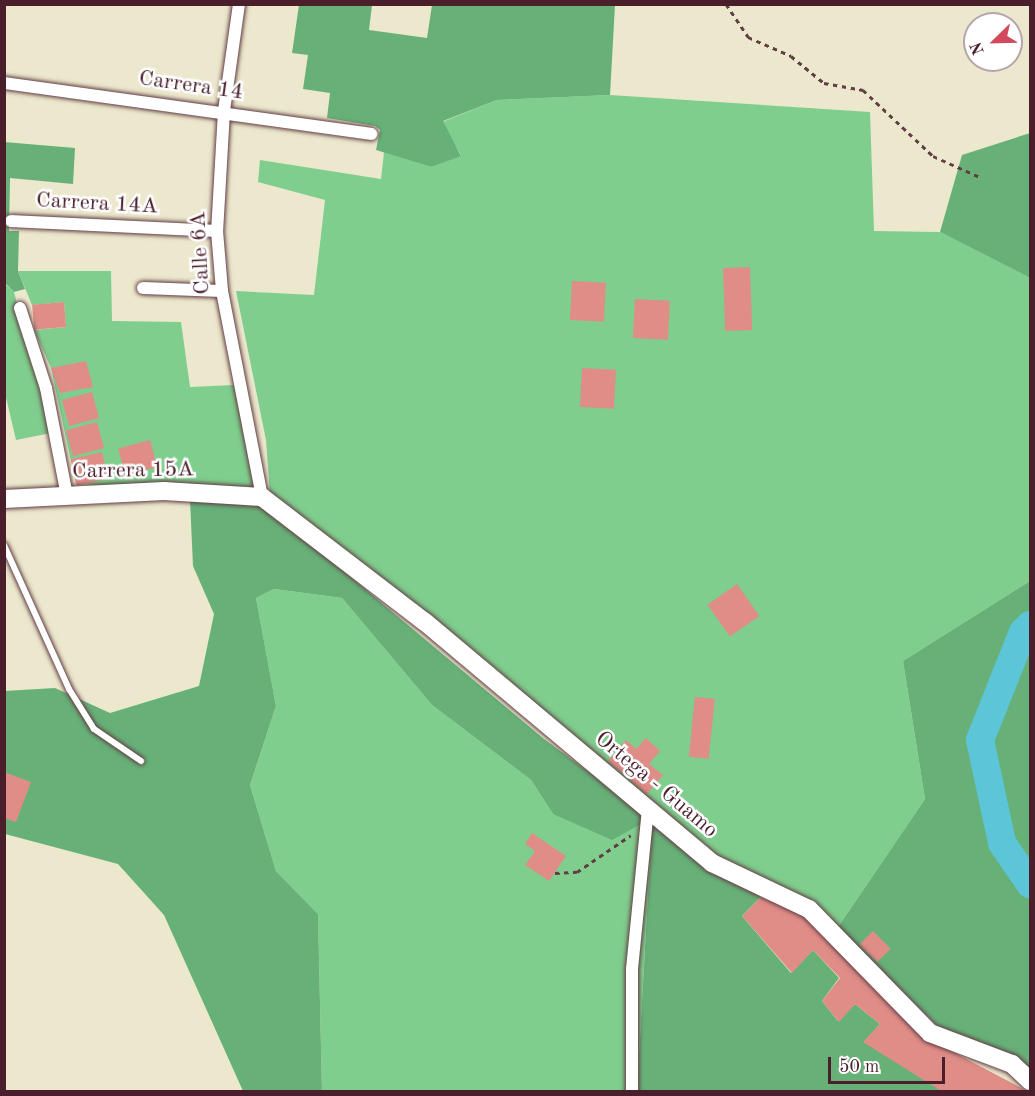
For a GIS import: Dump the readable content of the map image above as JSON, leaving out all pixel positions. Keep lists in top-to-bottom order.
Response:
{
  "streets": {
    "street": [
      "Carrera 14",
      "Carrera 14A",
      "Calle 6A",
      "Carrera 15A",
      "Ortega - Guamo"
    ]
  },
  "crossings": [
    ["Carrera 14", "Calle 6A"],
    ["Carrera 14A", "Calle 6A"],
    ["Calle 6A", "Carrera 15A"],
    ["Calle 6A", "Ortega - Guamo"],
    ["Carrera 15A", "Ortega - Guamo"]
  ],
  "scale_bar": "50 m",
  "north": "bottom left"
}
